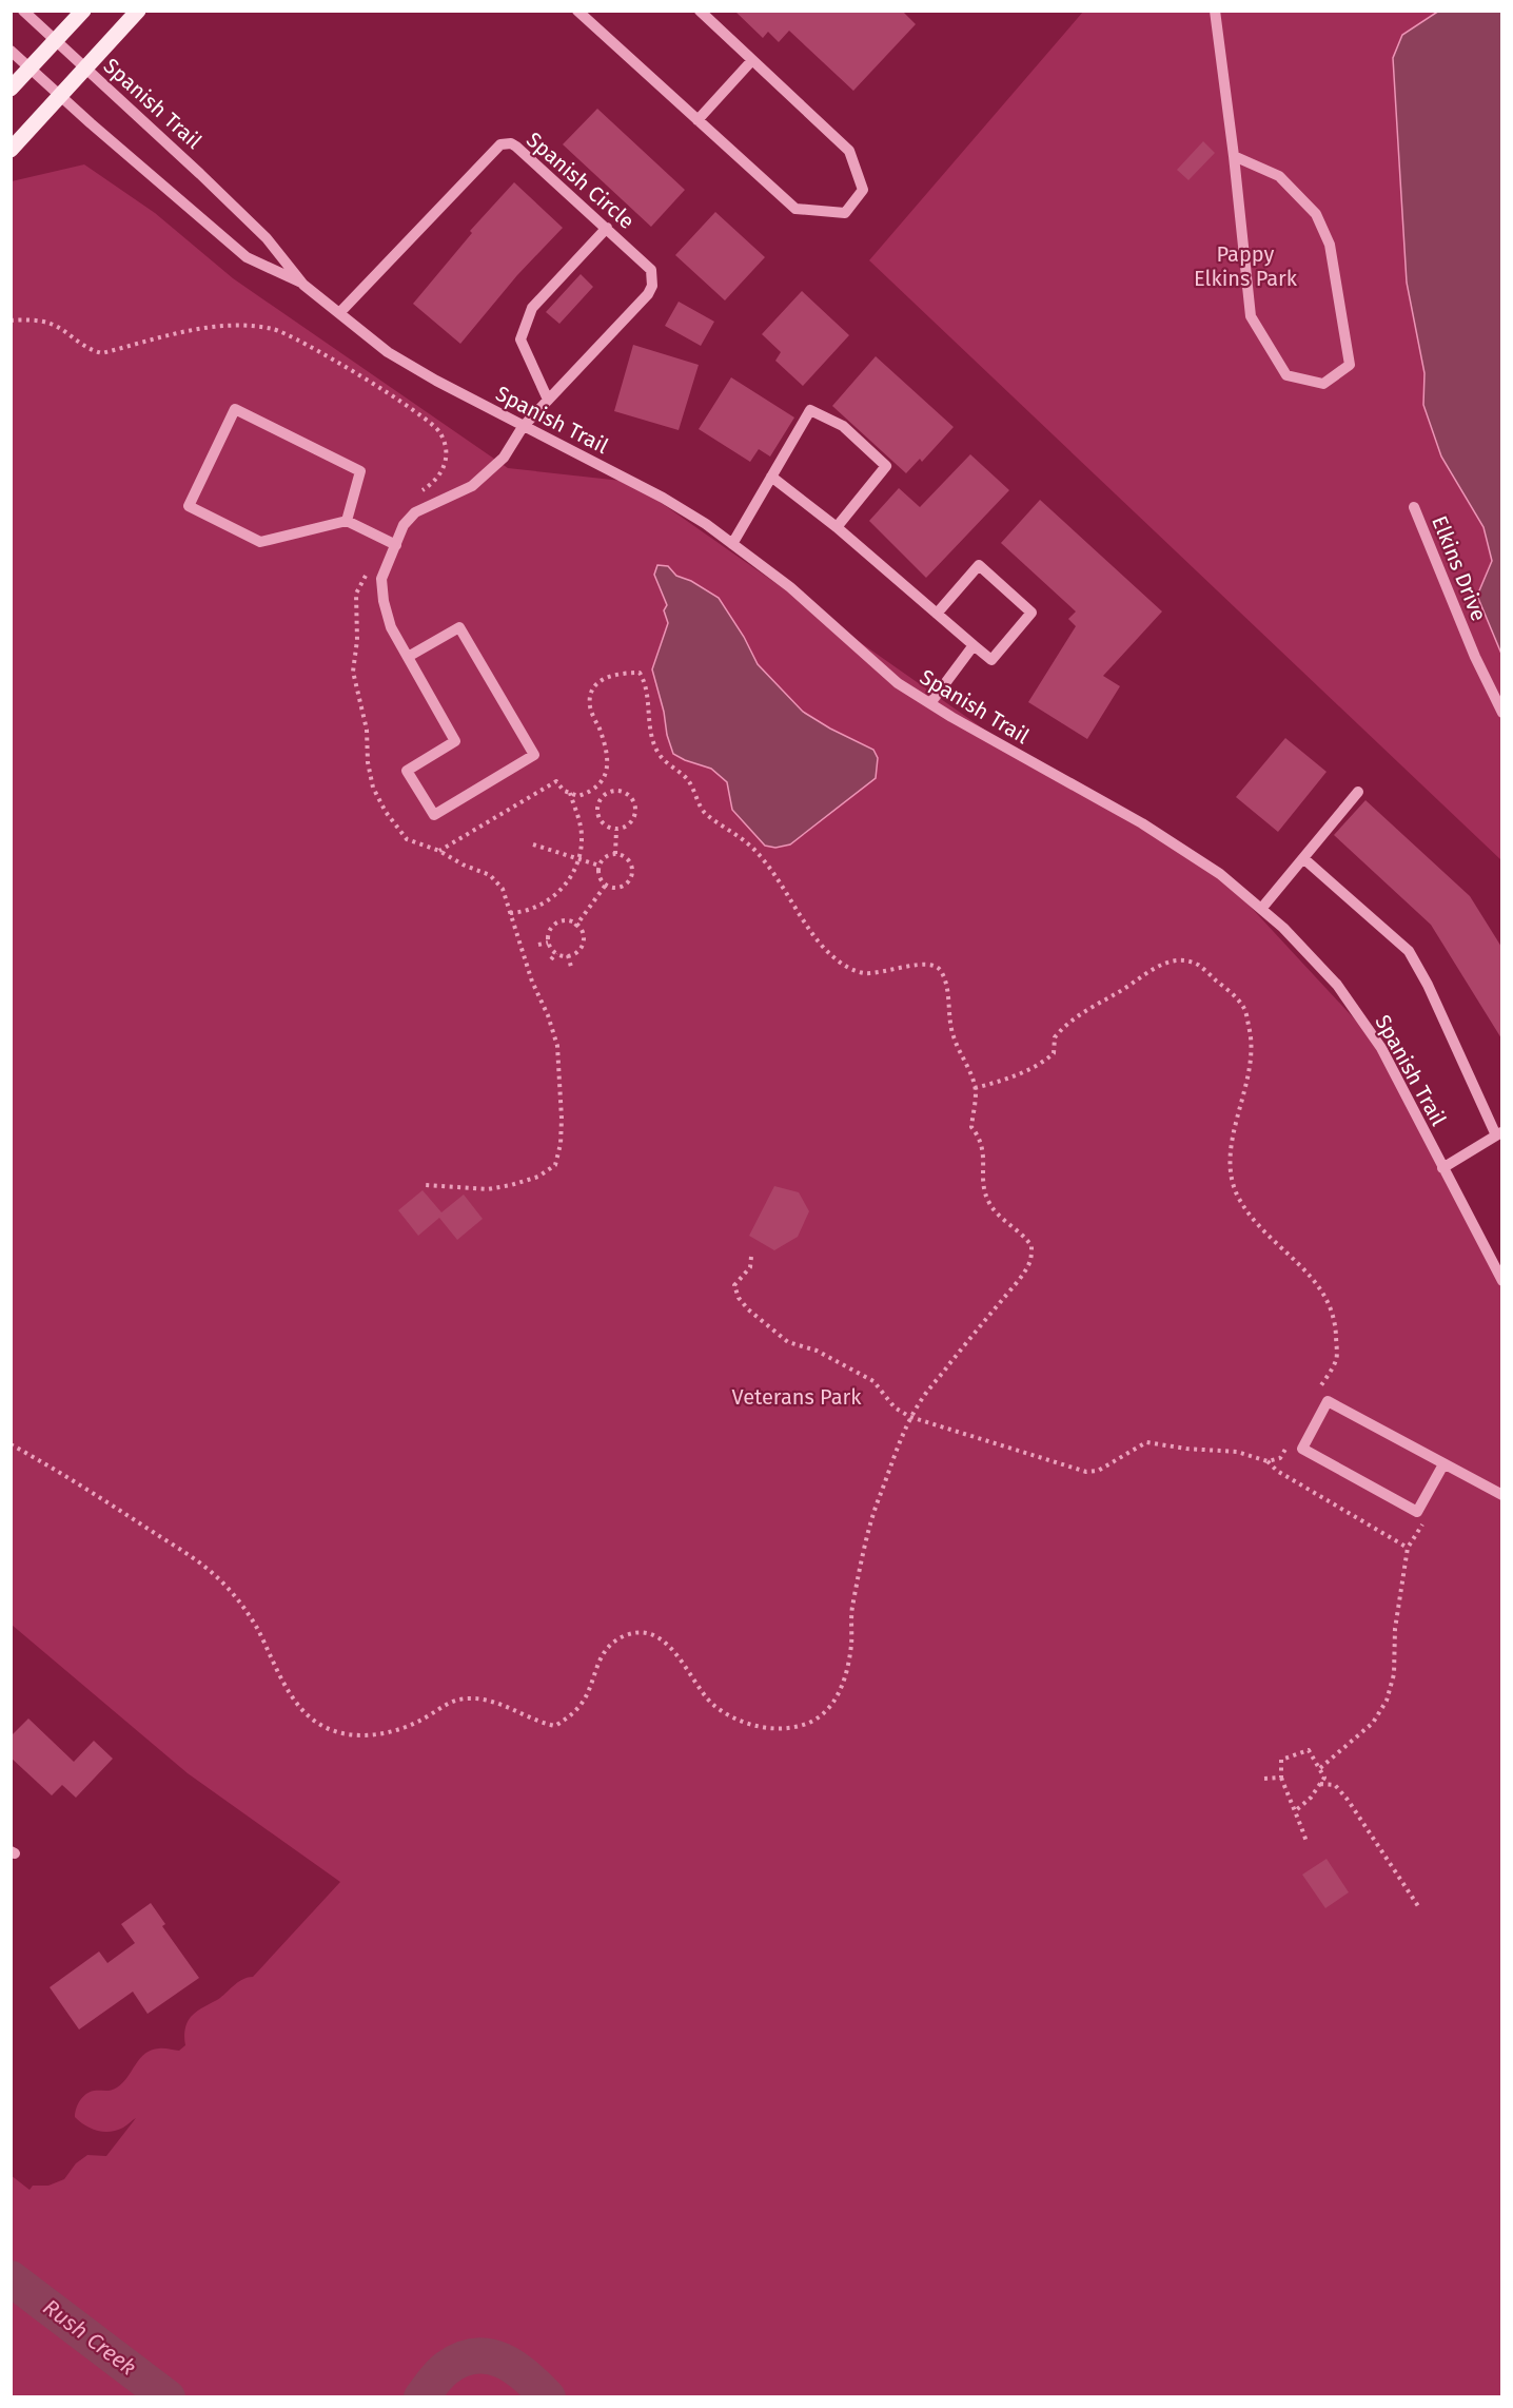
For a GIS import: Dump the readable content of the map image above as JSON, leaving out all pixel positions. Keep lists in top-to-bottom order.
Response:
{
  "streets": {
    "street": ["Spanish Trail", "Spanish Circle", "Elkins Drive"]
  },
  "crossings": [
    ["Spanish Trail", "Spanish Circle"]
  ],
  "water": ["Rush Creek"],
  "parks": ["Pappy Elkins Park", "Veterans Park"]
}
